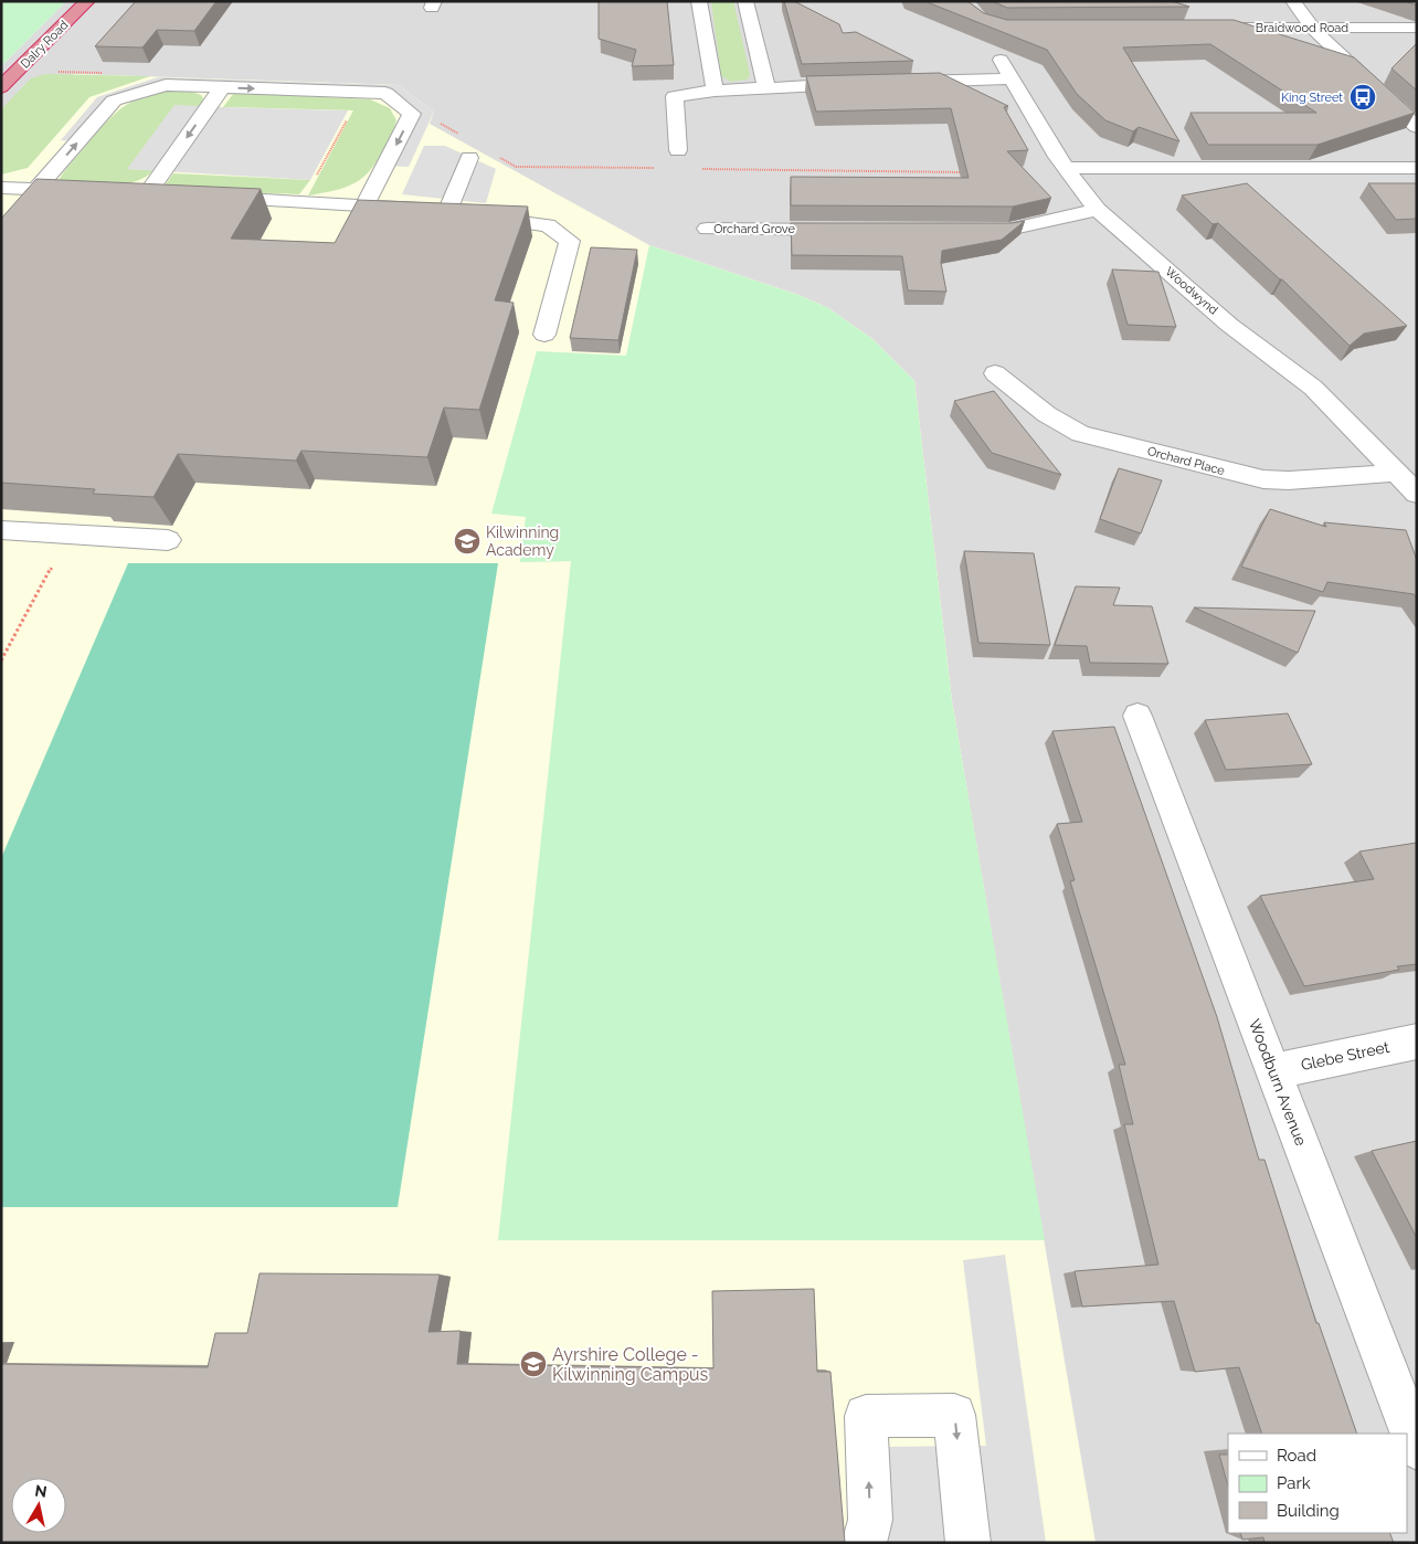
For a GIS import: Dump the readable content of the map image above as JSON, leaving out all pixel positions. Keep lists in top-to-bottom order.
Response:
{
  "streets": {
    "highway": ["Dalry Road"],
    "street": [
      "Braidwood Road",
      "Orchard Grove",
      "Woodwynd",
      "Orchard Place",
      "Glebe Street",
      "Woodburn Avenue"
    ]
  },
  "crossings": [
    ["Woodwynd", "Orchard Place"],
    ["Glebe Street", "Woodburn Avenue"]
  ],
  "places": {
    "bus stop": ["King Street"],
    "school or university": ["Kilwinning Academy", "Ayrshire College - Kilwinning Campus"]
  },
  "legend": ["Road", "Park", "Building"],
  "north": "top"
}
